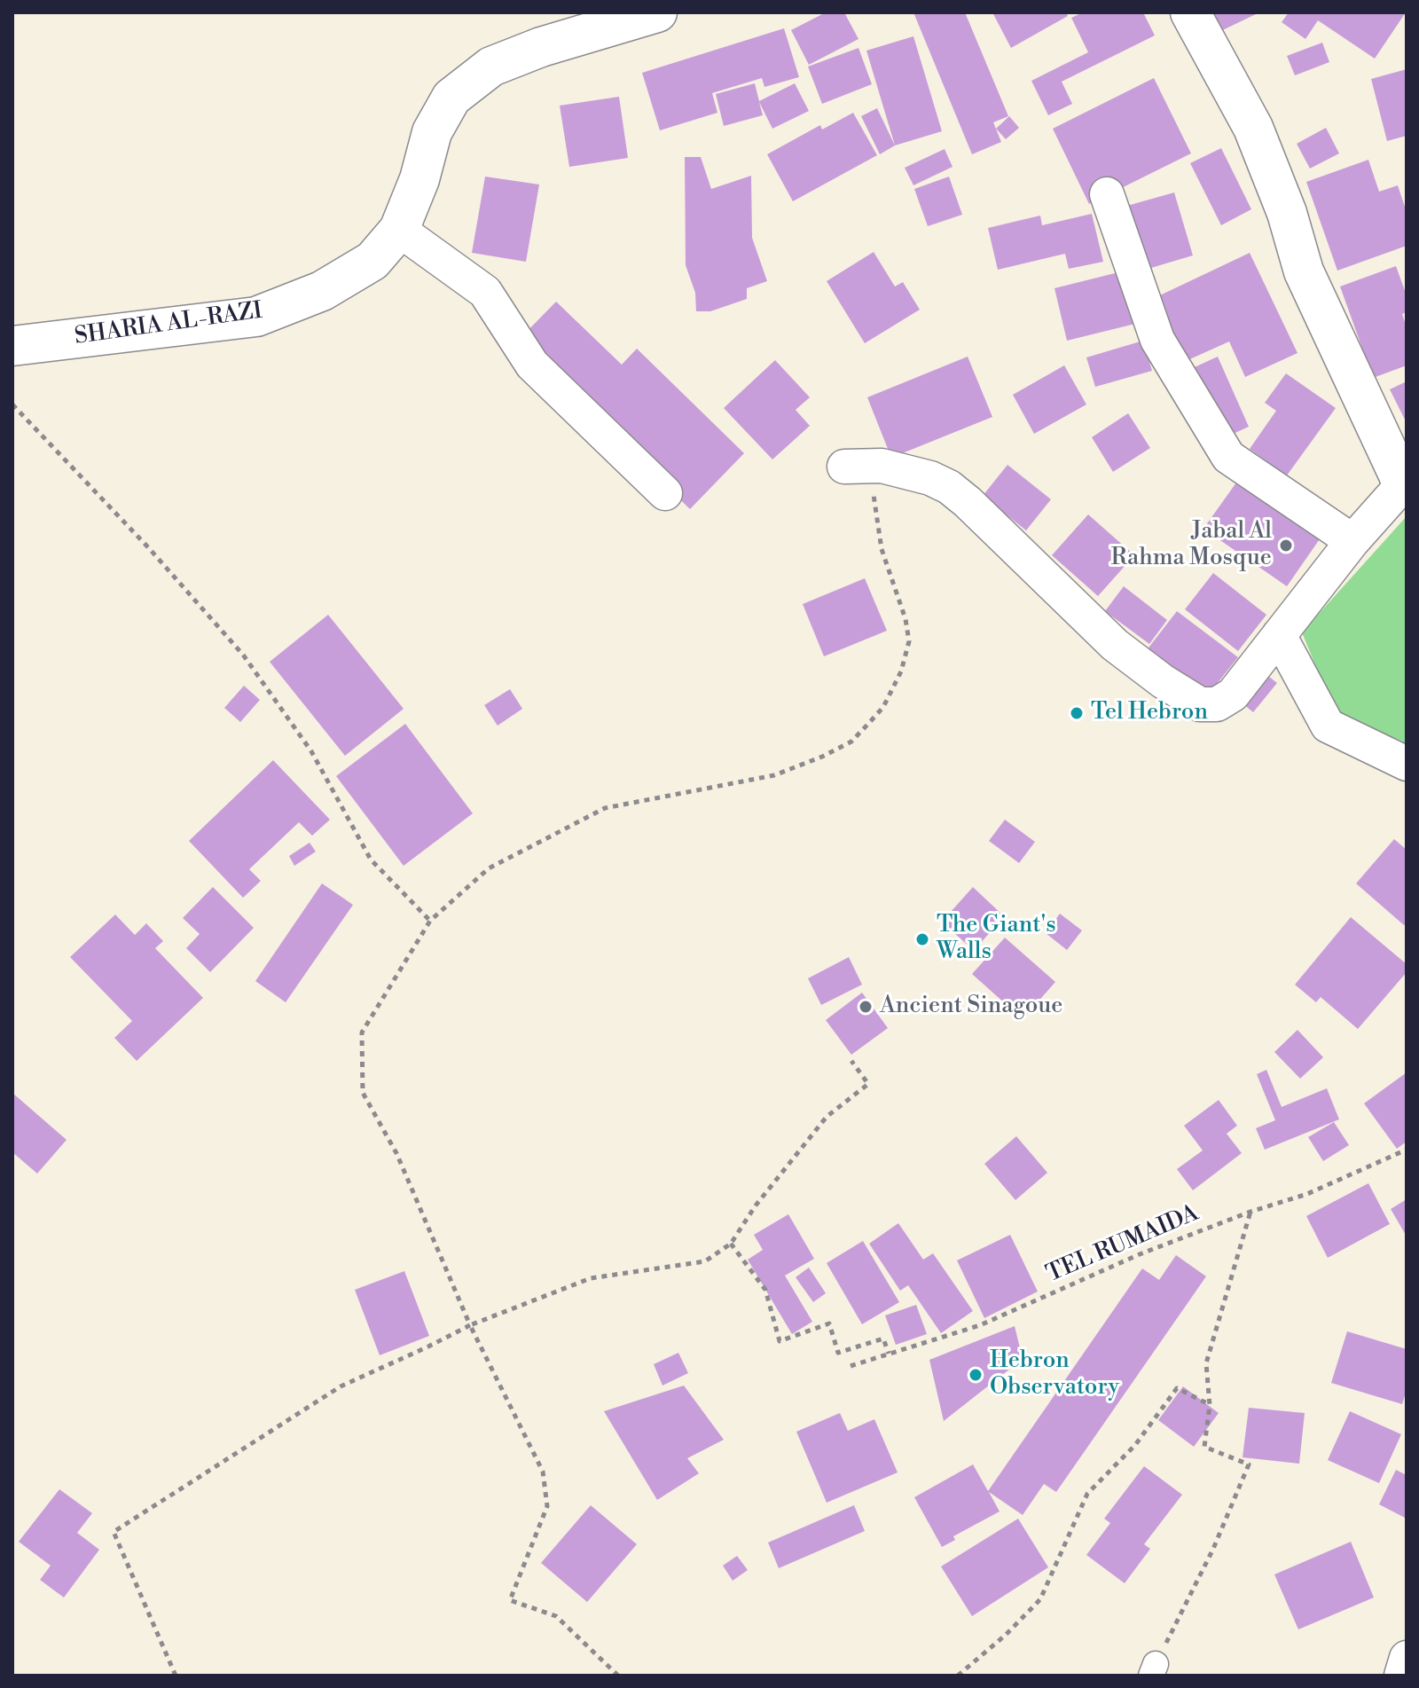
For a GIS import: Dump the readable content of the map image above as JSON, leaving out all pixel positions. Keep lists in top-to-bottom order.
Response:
{
  "streets": {
    "main road": ["SHARIA AL-RAZI"],
    "path": ["TEL RUMAIDA"]
  },
  "places": [
    "Jabal Al Rahma Mosque",
    "Tel Hebron",
    "The Giant's Walls",
    "Ancient Sinagoue",
    "Hebron Observatory"
  ]
}
